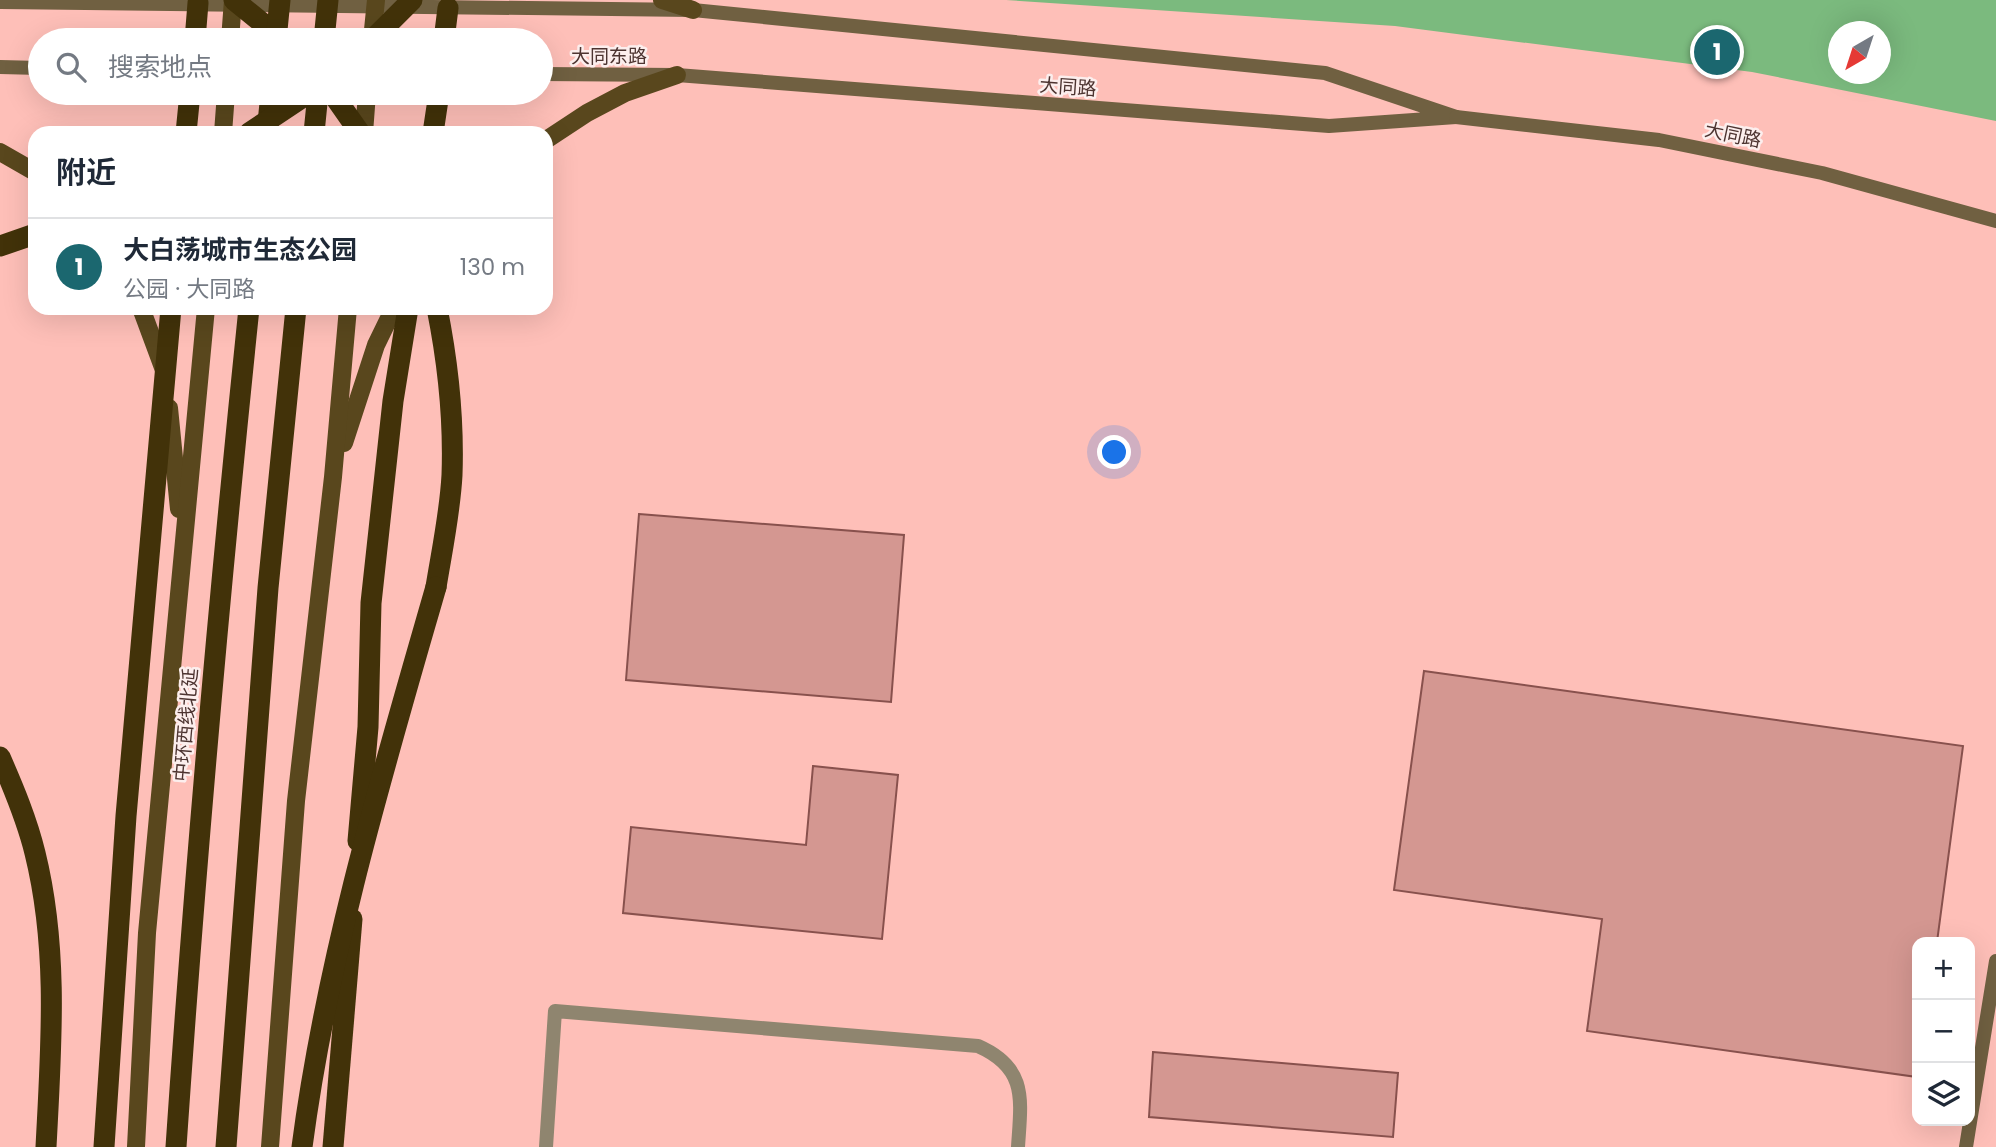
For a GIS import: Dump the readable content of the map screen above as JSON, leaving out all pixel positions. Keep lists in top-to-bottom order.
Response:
{
  "streets": {
    "highway": ["中环西线北延"],
    "main road": ["大同东路", "大同路"]
  },
  "crossings": [
    ["大同东路", "大同路"]
  ],
  "north": "bottom left",
  "page": {
    "pins": "1",
    "search": "搜索地点",
    "heading": "附近",
    "list": [
      {
        "mark": "1",
        "name": "大白荡城市生态公园",
        "note": "公园 · 大同路",
        "value": "130 m"
      }
    ],
    "map_buttons": ["+", "−"]
  }
}
